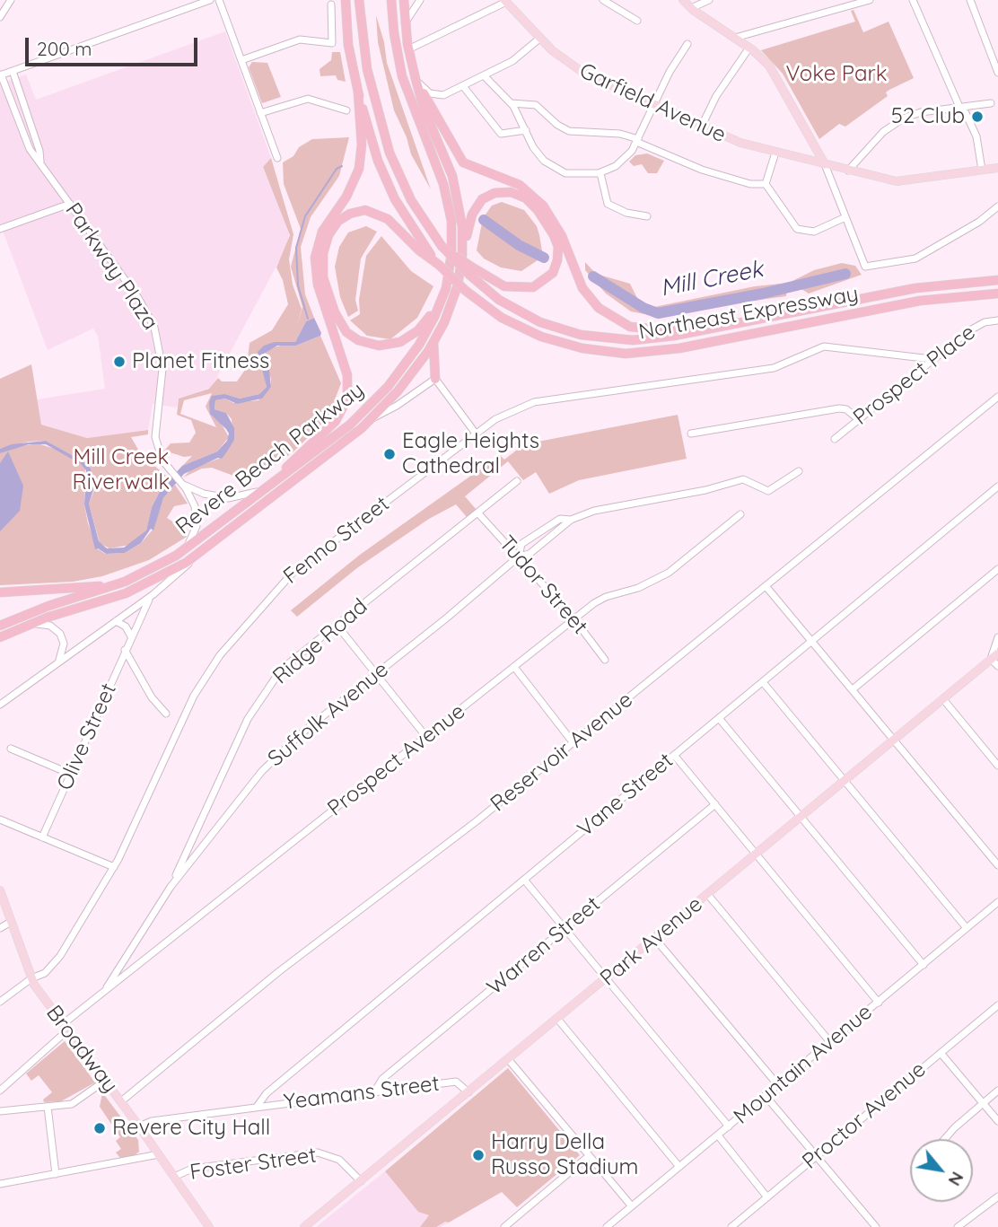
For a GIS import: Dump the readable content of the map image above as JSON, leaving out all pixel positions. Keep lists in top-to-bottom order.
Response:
{
  "streets": {
    "highway": ["Northeast Expressway", "Revere Beach Parkway"],
    "main road": ["Garfield Avenue", "Park Avenue", "Broadway"],
    "street": [
      "Parkway Plaza",
      "Prospect Place",
      "Fenno Street",
      "Tudor Street",
      "Ridge Road",
      "Suffolk Avenue",
      "Olive Street",
      "Reservoir Avenue",
      "Prospect Avenue",
      "Vane Street",
      "Warren Street",
      "Mountain Avenue",
      "Yeamans Street",
      "Proctor Avenue",
      "Foster Street"
    ]
  },
  "crossings": [
    ["Prospect Place", "Fenno Street"],
    ["Revere Beach Parkway", "Olive Street"],
    ["Fenno Street", "Broadway"],
    ["Tudor Street", "Ridge Road"],
    ["Tudor Street", "Suffolk Avenue"],
    ["Tudor Street", "Prospect Avenue"],
    ["Ridge Road", "Suffolk Avenue"],
    ["Suffolk Avenue", "Prospect Avenue"],
    ["Reservoir Avenue", "Broadway"],
    ["Prospect Avenue", "Broadway"],
    ["Vane Street", "Yeamans Street"],
    ["Park Avenue", "Yeamans Street"],
    ["Park Avenue", "Foster Street"],
    ["Warren Street", "Yeamans Street"],
    ["Broadway", "Yeamans Street"],
    ["Broadway", "Foster Street"]
  ],
  "water": ["Mill Creek"],
  "parks": ["Voke Park", "Mill Creek Riverwalk"],
  "places": [
    "52 Club",
    "Planet Fitness",
    "Eagle Heights Cathedral",
    "Revere City Hall",
    "Harry Della Russo Stadium"
  ],
  "scale_bar": "200 m",
  "north": "bottom right"
}
